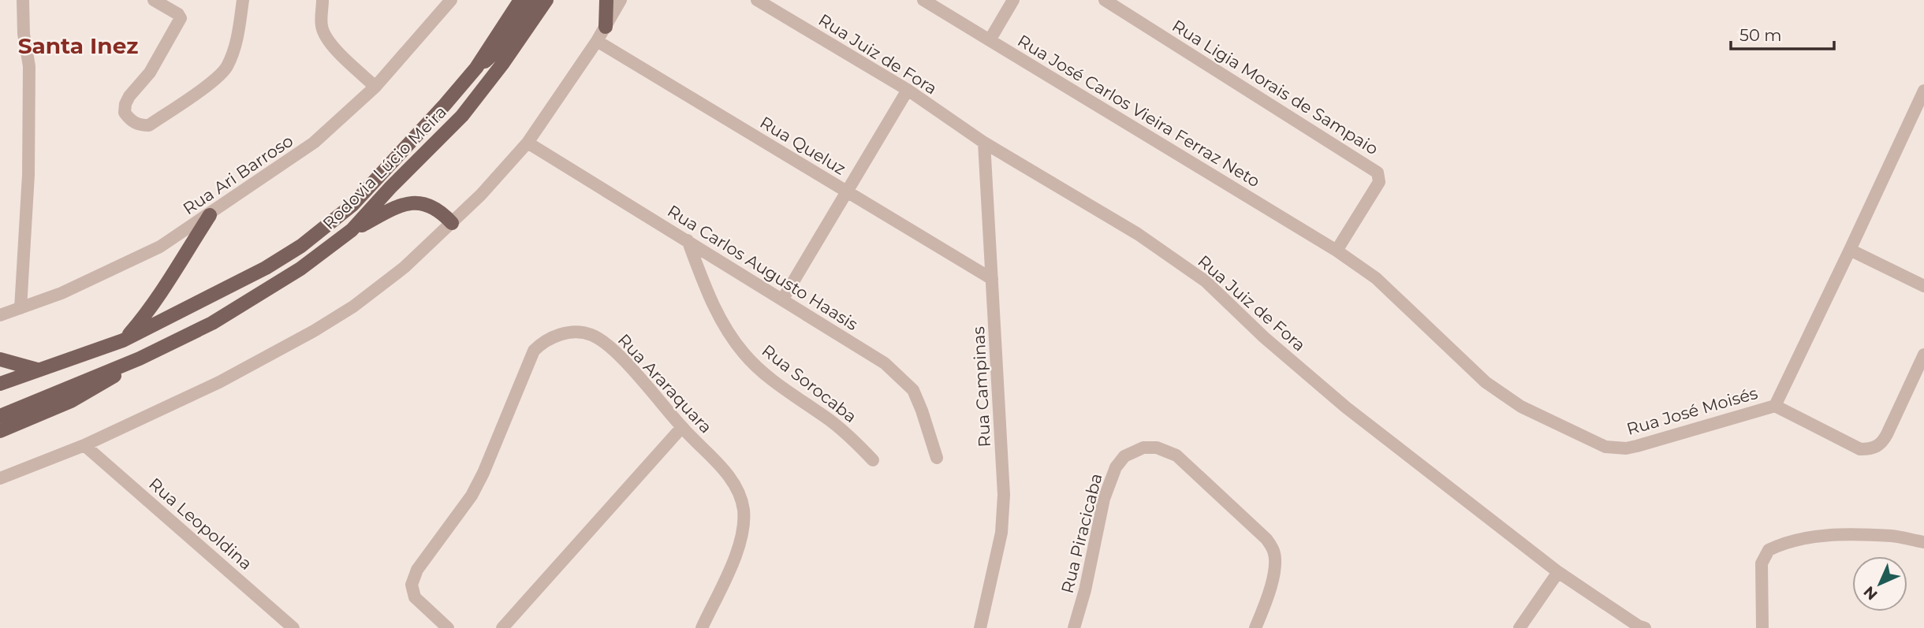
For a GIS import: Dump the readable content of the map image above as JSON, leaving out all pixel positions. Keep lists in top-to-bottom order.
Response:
{
  "streets": {
    "main road": ["Rodovia Lúcio Meira"],
    "street": [
      "Rua Juiz de Fora",
      "Rua Ligia Morais de Sampaio",
      "Rua José Carlos Vieira Ferraz Neto",
      "Rua Queluz",
      "Rua Ari Barroso",
      "Rua Carlos Augusto Haasis",
      "Rua Araraquara",
      "Rua Sorocaba",
      "Rua Campinas",
      "Rua José Moisés",
      "Rua Leopoldina",
      "Rua Piracicaba"
    ]
  },
  "crossings": [
    ["Rua Juiz de Fora", "Rua Campinas"],
    ["Rua Ligia Morais de Sampaio", "Rua José Carlos Vieira Ferraz Neto"],
    ["Rua Ligia Morais de Sampaio", "Rua José Moisés"],
    ["Rua José Carlos Vieira Ferraz Neto", "Rua José Moisés"],
    ["Rua Queluz", "Rua Campinas"],
    ["Rua Carlos Augusto Haasis", "Rua Sorocaba"]
  ],
  "districts": ["Santa Inez"],
  "scale_bar": "50 m",
  "north": "bottom left"
}
